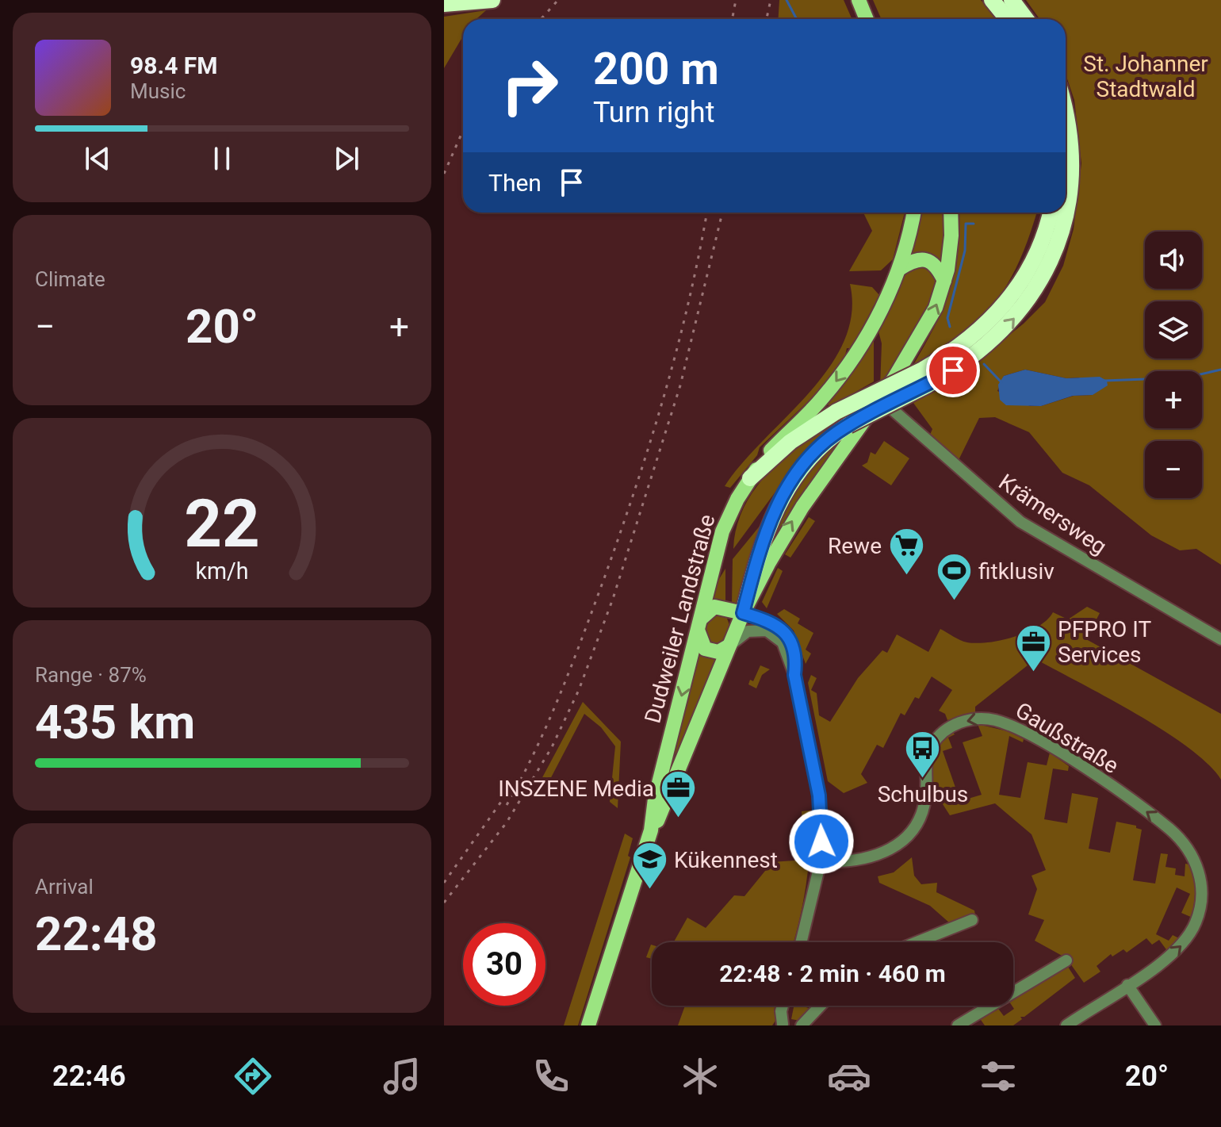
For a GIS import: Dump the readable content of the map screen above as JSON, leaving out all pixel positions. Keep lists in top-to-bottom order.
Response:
{
  "streets": {
    "main road": ["Dudweiler Landstraße"],
    "street": ["Krämersweg", "Gaußstraße"]
  },
  "crossings": [
    ["Krämersweg", "Dudweiler Landstraße"]
  ],
  "parks": ["St. Johanner Stadtwald"],
  "places": {
    "supermarket": ["Rewe"],
    "sports": ["fitklusiv"],
    "office": ["PFPRO IT Services", "INSZENE Media"],
    "bus stop": ["Schulbus"],
    "school or university": ["Kükennest"]
  },
  "page": {
    "turn": ["200 m", "Turn right"],
    "song": ["98.4 FM", "Music"],
    "then": "Then",
    "tile": [
      "Climate",
      ["Range · 87%", "435 km"],
      ["Arrival", "22:48"]
    ],
    "map_buttons": ["+", "−"],
    "heat": ["−", "20°", "+"],
    "limit": "30",
    "trip": "22:48 · 2 min · 460 m",
    "tabs": ["22:46", "20°"],
    "gauge": ["22", "km/h"]
  }
}
